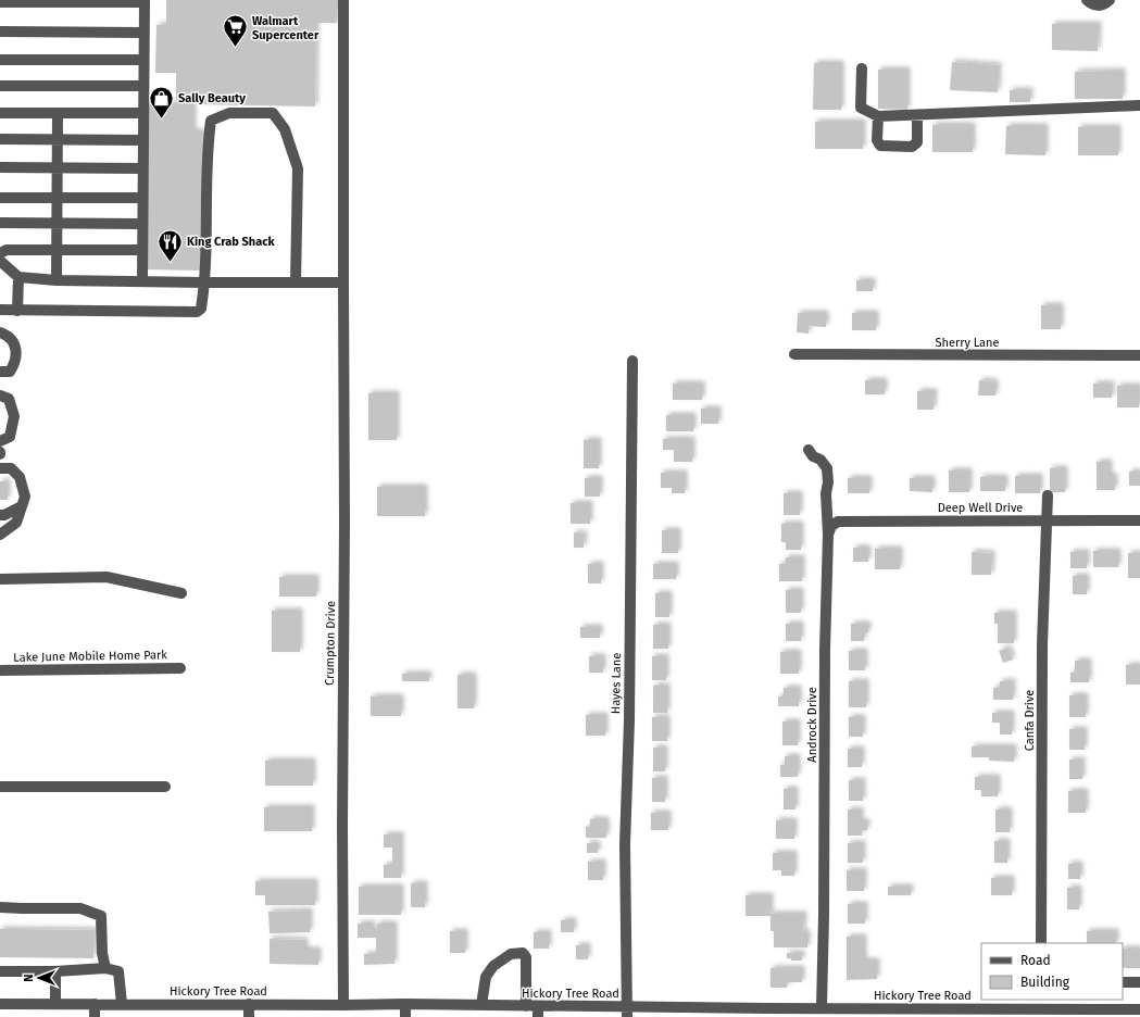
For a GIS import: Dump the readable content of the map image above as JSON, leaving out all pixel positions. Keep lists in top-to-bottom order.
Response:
{
  "streets": {
    "street": [
      "Sherry Lane",
      "Deep Well Drive",
      "Crumpton Drive",
      "Lake June Mobile Home Park",
      "Hayes Lane",
      "Canfa Drive",
      "Androck Drive",
      "Hickory Tree Road"
    ]
  },
  "crossings": [
    ["Deep Well Drive", "Canfa Drive"],
    ["Deep Well Drive", "Androck Drive"],
    ["Crumpton Drive", "Hickory Tree Road"],
    ["Hayes Lane", "Hickory Tree Road"],
    ["Androck Drive", "Hickory Tree Road"]
  ],
  "places": {
    "supermarket": ["Walmart Supercenter"],
    "shop": ["Sally Beauty"],
    "restaurant": ["King Crab Shack"]
  },
  "legend": ["Road", "Building"],
  "north": "left"
}
